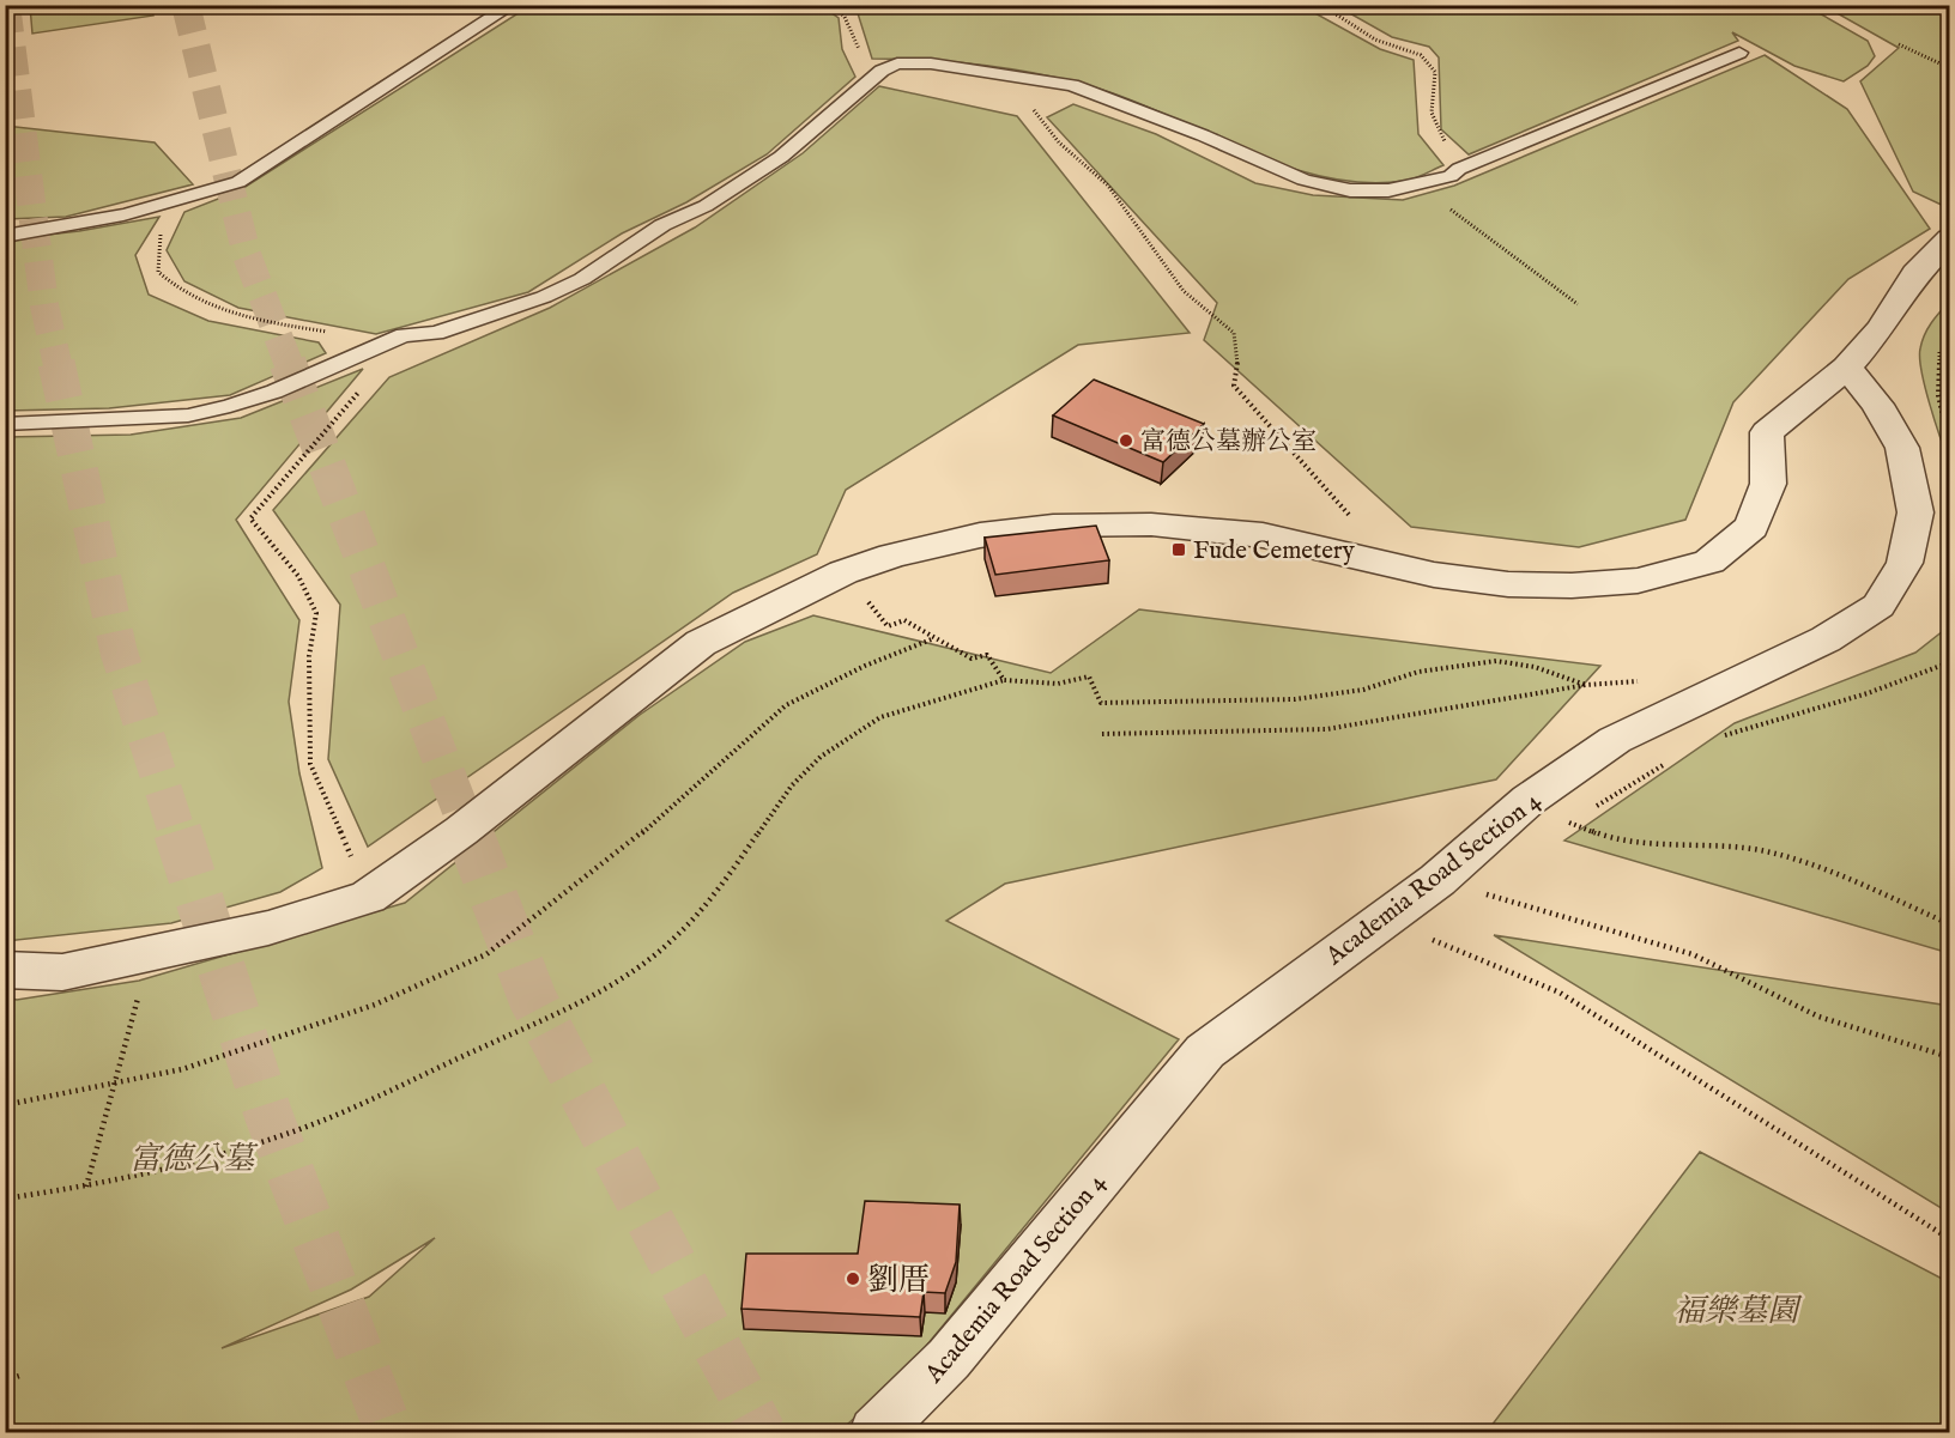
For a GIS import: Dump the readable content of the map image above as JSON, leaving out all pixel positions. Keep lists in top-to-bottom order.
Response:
{
  "streets": {
    "street": ["Academia Road Section 4"]
  },
  "parks": ["富德公墓", "福樂墓園"],
  "places": {
    "other": ["富德公墓辦公室", "劉厝"],
    "transit": ["Fude Cemetery"]
  }
}
